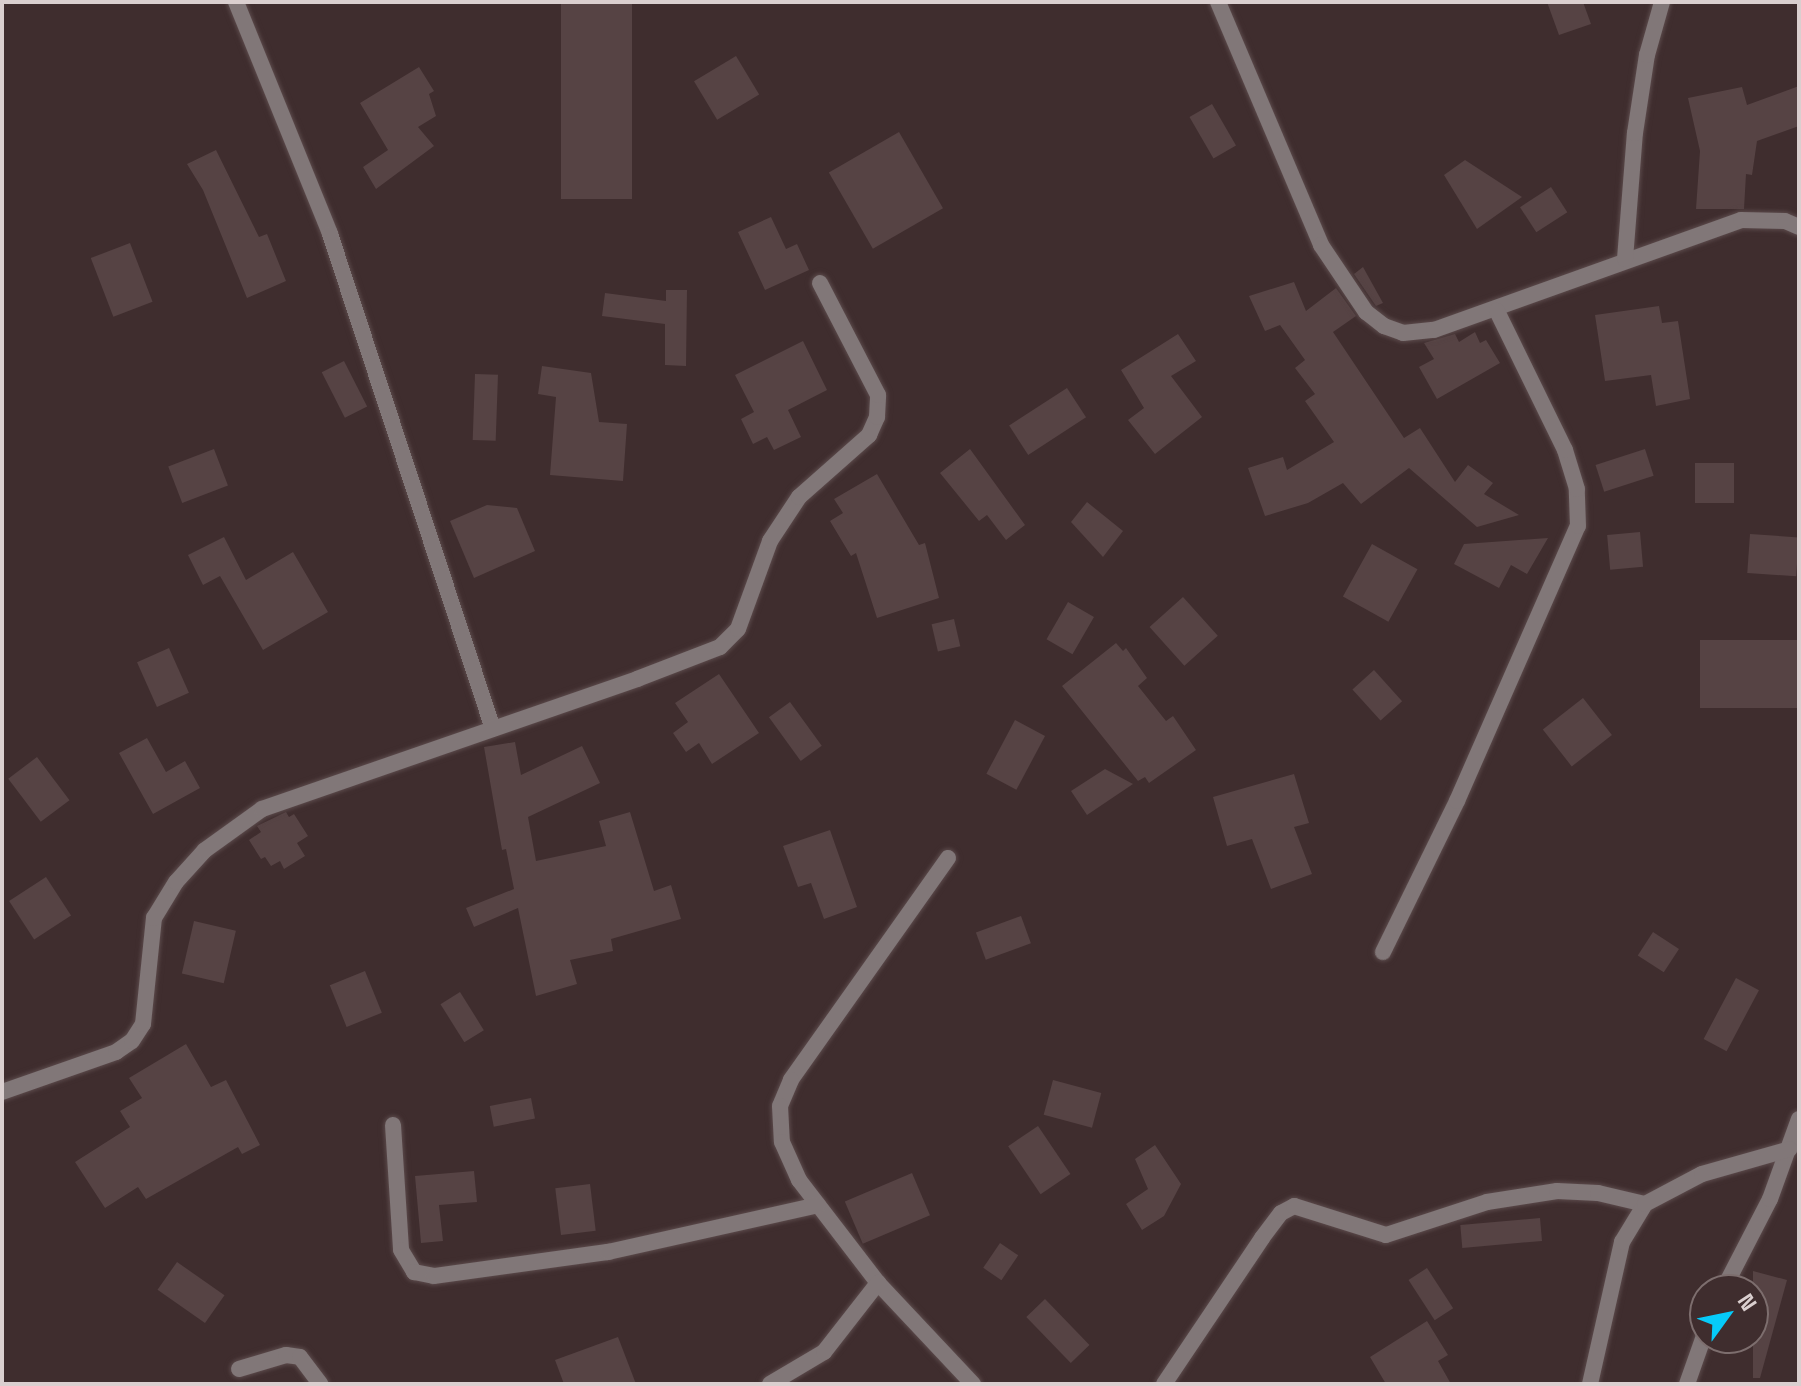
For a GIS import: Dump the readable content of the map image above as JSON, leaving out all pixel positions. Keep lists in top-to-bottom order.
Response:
{
  "north": "top right"
}
